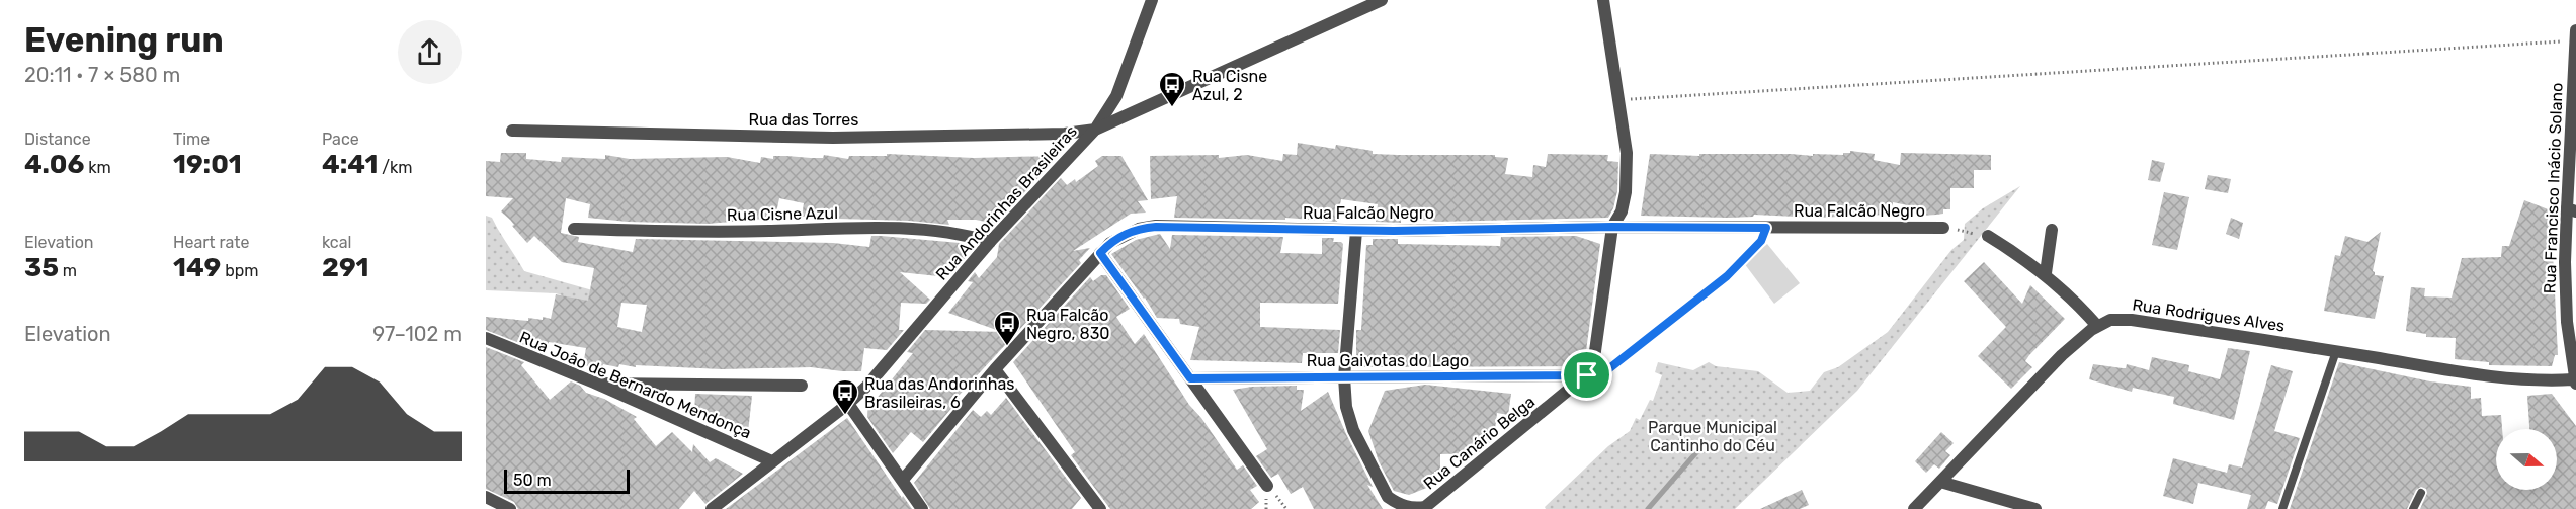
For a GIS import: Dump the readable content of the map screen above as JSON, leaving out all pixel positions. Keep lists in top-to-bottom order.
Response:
{
  "streets": {
    "street": [
      "Rua das Torres",
      "Rua Francisco Inácio Solano",
      "Rua Andorinhas Brasileiras",
      "Rua Falcão Negro",
      "Rua Cisne Azul",
      "Rua Rodrigues Alves",
      "Rua Gaivotas do Lago",
      "Rua João de Bernardo Mendonça",
      "Rua Canário Belga"
    ]
  },
  "crossings": [
    ["Rua das Torres", "Rua Andorinhas Brasileiras"],
    ["Rua Francisco Inácio Solano", "Rua Rodrigues Alves"],
    ["Rua Andorinhas Brasileiras", "Rua Cisne Azul"],
    ["Rua Andorinhas Brasileiras", "Rua João de Bernardo Mendonça"],
    ["Rua Falcão Negro", "Rua Canário Belga"],
    ["Rua Gaivotas do Lago", "Rua Canário Belga"]
  ],
  "parks": ["Parque Municipal Cantinho do Céu"],
  "places": {
    "bus stop": ["Rua Cisne Azul, 2", "Rua Falcão Negro, 830", "Rua das Andorinhas Brasileiras, 6"]
  },
  "scale_bar": "50 m",
  "north": "right",
  "page": {
    "heading": ["Evening run", "20:11 · 7 × 580 m"],
    "stats": [
      ["Distance", "4.06 km"],
      ["Time", "19:01"],
      ["Pace", "4:41 /km"],
      ["Elevation", "35 m"],
      ["Heart rate", "149 bpm"],
      ["kcal", "291"]
    ],
    "chart": ["Elevation", "97–102 m"],
    "scale": "50 m"
  }
}
